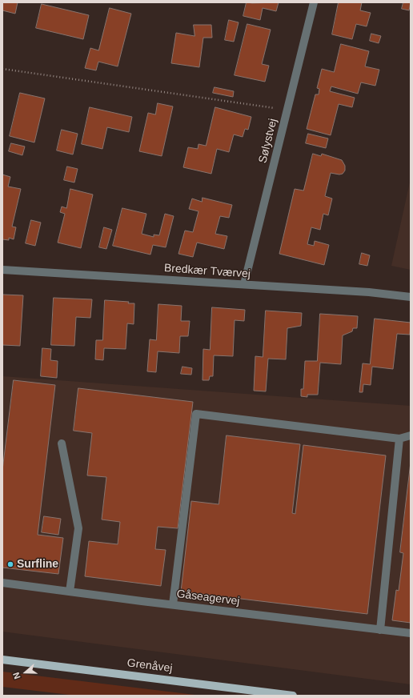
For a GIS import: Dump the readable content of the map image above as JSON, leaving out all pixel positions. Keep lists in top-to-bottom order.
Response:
{
  "streets": {
    "main road": ["Grenåvej"],
    "street": ["Sølystvej", "Bredkær Tværvej", "Gåseagervej"]
  },
  "crossings": [
    ["Sølystvej", "Bredkær Tværvej"]
  ],
  "places": ["Surfline"],
  "north": "left"
}
